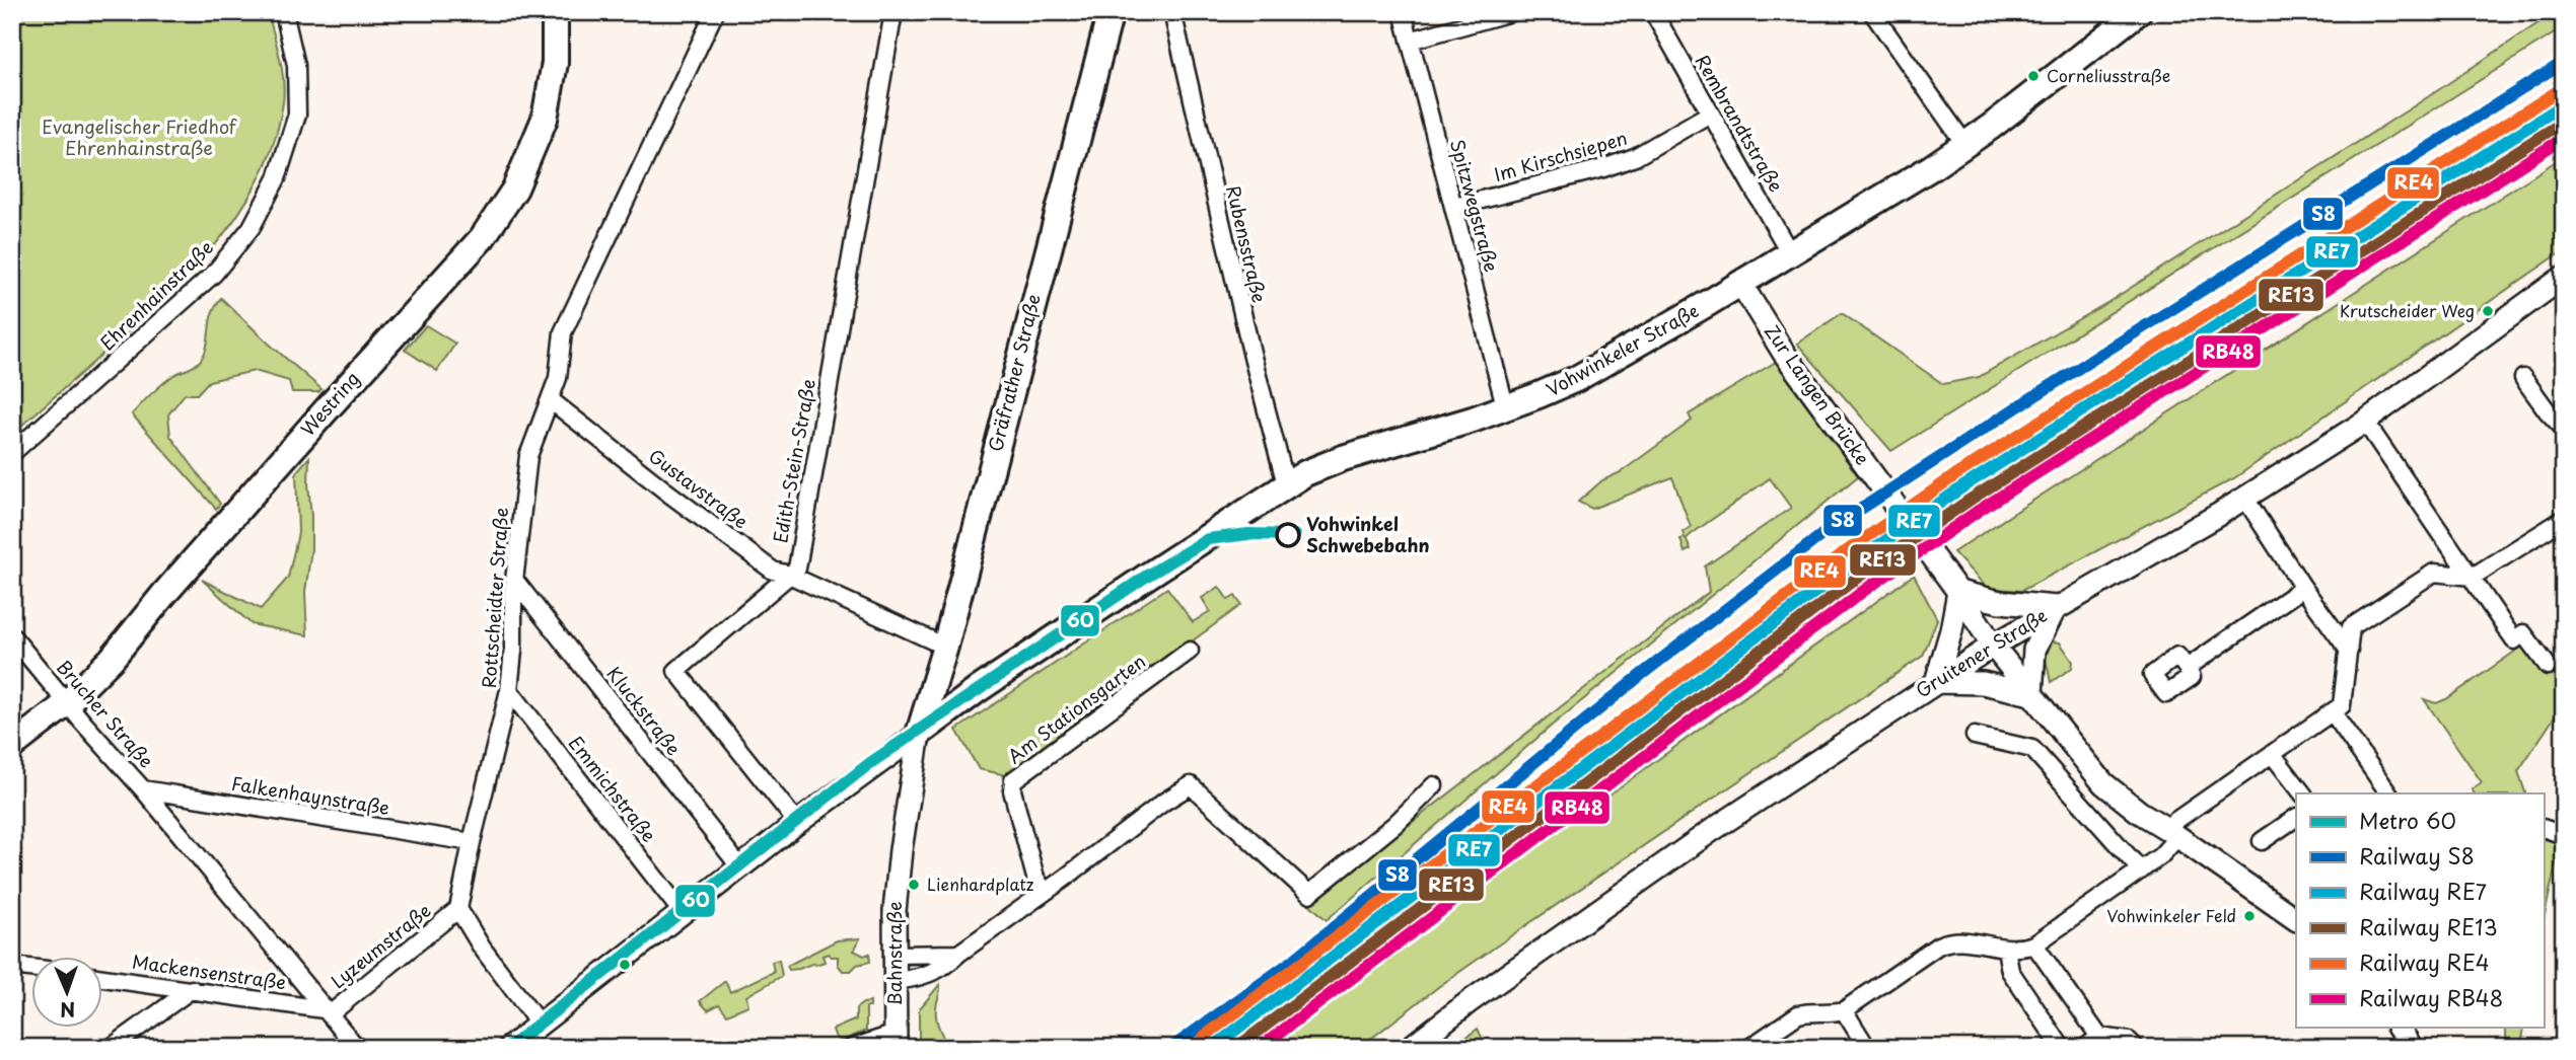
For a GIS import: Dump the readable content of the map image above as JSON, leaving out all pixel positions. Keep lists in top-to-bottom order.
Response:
{
  "streets": {
    "main road": [
      "Vohwinkeler Straße",
      "Gräfrather Straße",
      "Zur Langen Brücke",
      "Westring",
      "Gruitener Straße",
      "Bahnstraße"
    ],
    "street": [
      "Rembrandtstraße",
      "Im Kirschsiepen",
      "Spitzwegstraße",
      "Rubensstraße",
      "Ehrenhainstraße",
      "Edith-Stein-Straße",
      "Gustavstraße",
      "Rottscheidter Straße",
      "Am Stationsgarten",
      "Kluckstraße",
      "Brucher Straße",
      "Emmichstraße",
      "Falkenhaynstraße",
      "Lyzeumstraße",
      "Mackensenstraße"
    ]
  },
  "crossings": [
    ["Rembrandtstraße", "Im Kirschsiepen"],
    ["Rembrandtstraße", "Vohwinkeler Straße"],
    ["Im Kirschsiepen", "Spitzwegstraße"],
    ["Spitzwegstraße", "Vohwinkeler Straße"],
    ["Rubensstraße", "Vohwinkeler Straße"],
    ["Vohwinkeler Straße", "Gräfrather Straße"],
    ["Vohwinkeler Straße", "Zur Langen Brücke"],
    ["Vohwinkeler Straße", "Bahnstraße"],
    ["Gräfrather Straße", "Gustavstraße"],
    ["Gräfrather Straße", "Bahnstraße"],
    ["Zur Langen Brücke", "Gruitener Straße"],
    ["Westring", "Brucher Straße"],
    ["Edith-Stein-Straße", "Gustavstraße"],
    ["Gustavstraße", "Rottscheidter Straße"],
    ["Rottscheidter Straße", "Kluckstraße"],
    ["Rottscheidter Straße", "Emmichstraße"],
    ["Rottscheidter Straße", "Falkenhaynstraße"],
    ["Rottscheidter Straße", "Lyzeumstraße"],
    ["Brucher Straße", "Falkenhaynstraße"],
    ["Brucher Straße", "Lyzeumstraße"],
    ["Brucher Straße", "Mackensenstraße"],
    ["Lyzeumstraße", "Mackensenstraße"]
  ],
  "parks": ["Evangelischer Friedhof Ehrenhainstraße"],
  "places": [
    "Corneliusstraße",
    "Krutscheider Weg",
    "Vohwinkel Schwebebahn",
    "Lienhardplatz",
    "Vohwinkeler Feld"
  ],
  "lines": [
    "rail line S8",
    "rail line RE4",
    "rail line RE7",
    "rail line RE13",
    "rail line RB48",
    "metro line 60"
  ],
  "legend": [
    "Metro 60",
    "Railway S8",
    "Railway RE7",
    "Railway RE13",
    "Railway RE4",
    "Railway RB48"
  ],
  "north": "bottom"
}
